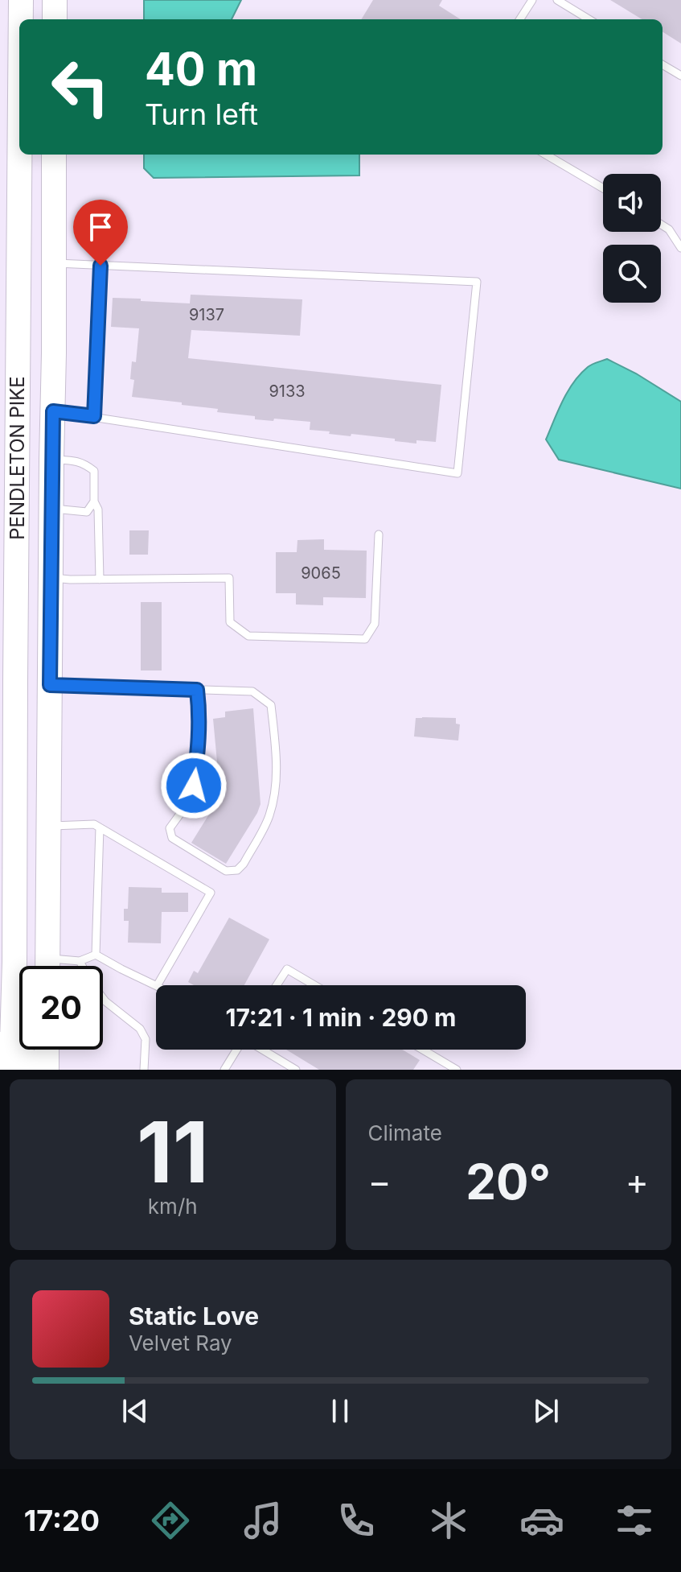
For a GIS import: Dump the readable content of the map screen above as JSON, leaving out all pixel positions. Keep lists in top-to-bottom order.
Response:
{
  "streets": {
    "main road": ["PENDLETON PIKE"]
  },
  "house_numbers": ["9137", "9133", "9065"],
  "page": {
    "turn": ["40 m", "Turn left"],
    "limit": "20",
    "trip": "17:21 · 1 min · 290 m",
    "tile": [
      ["11", "km/h"],
      "Climate"
    ],
    "heat": ["−", "20°", "+"],
    "song": ["Static Love", "Velvet Ray"],
    "tabs": "17:20"
  }
}
